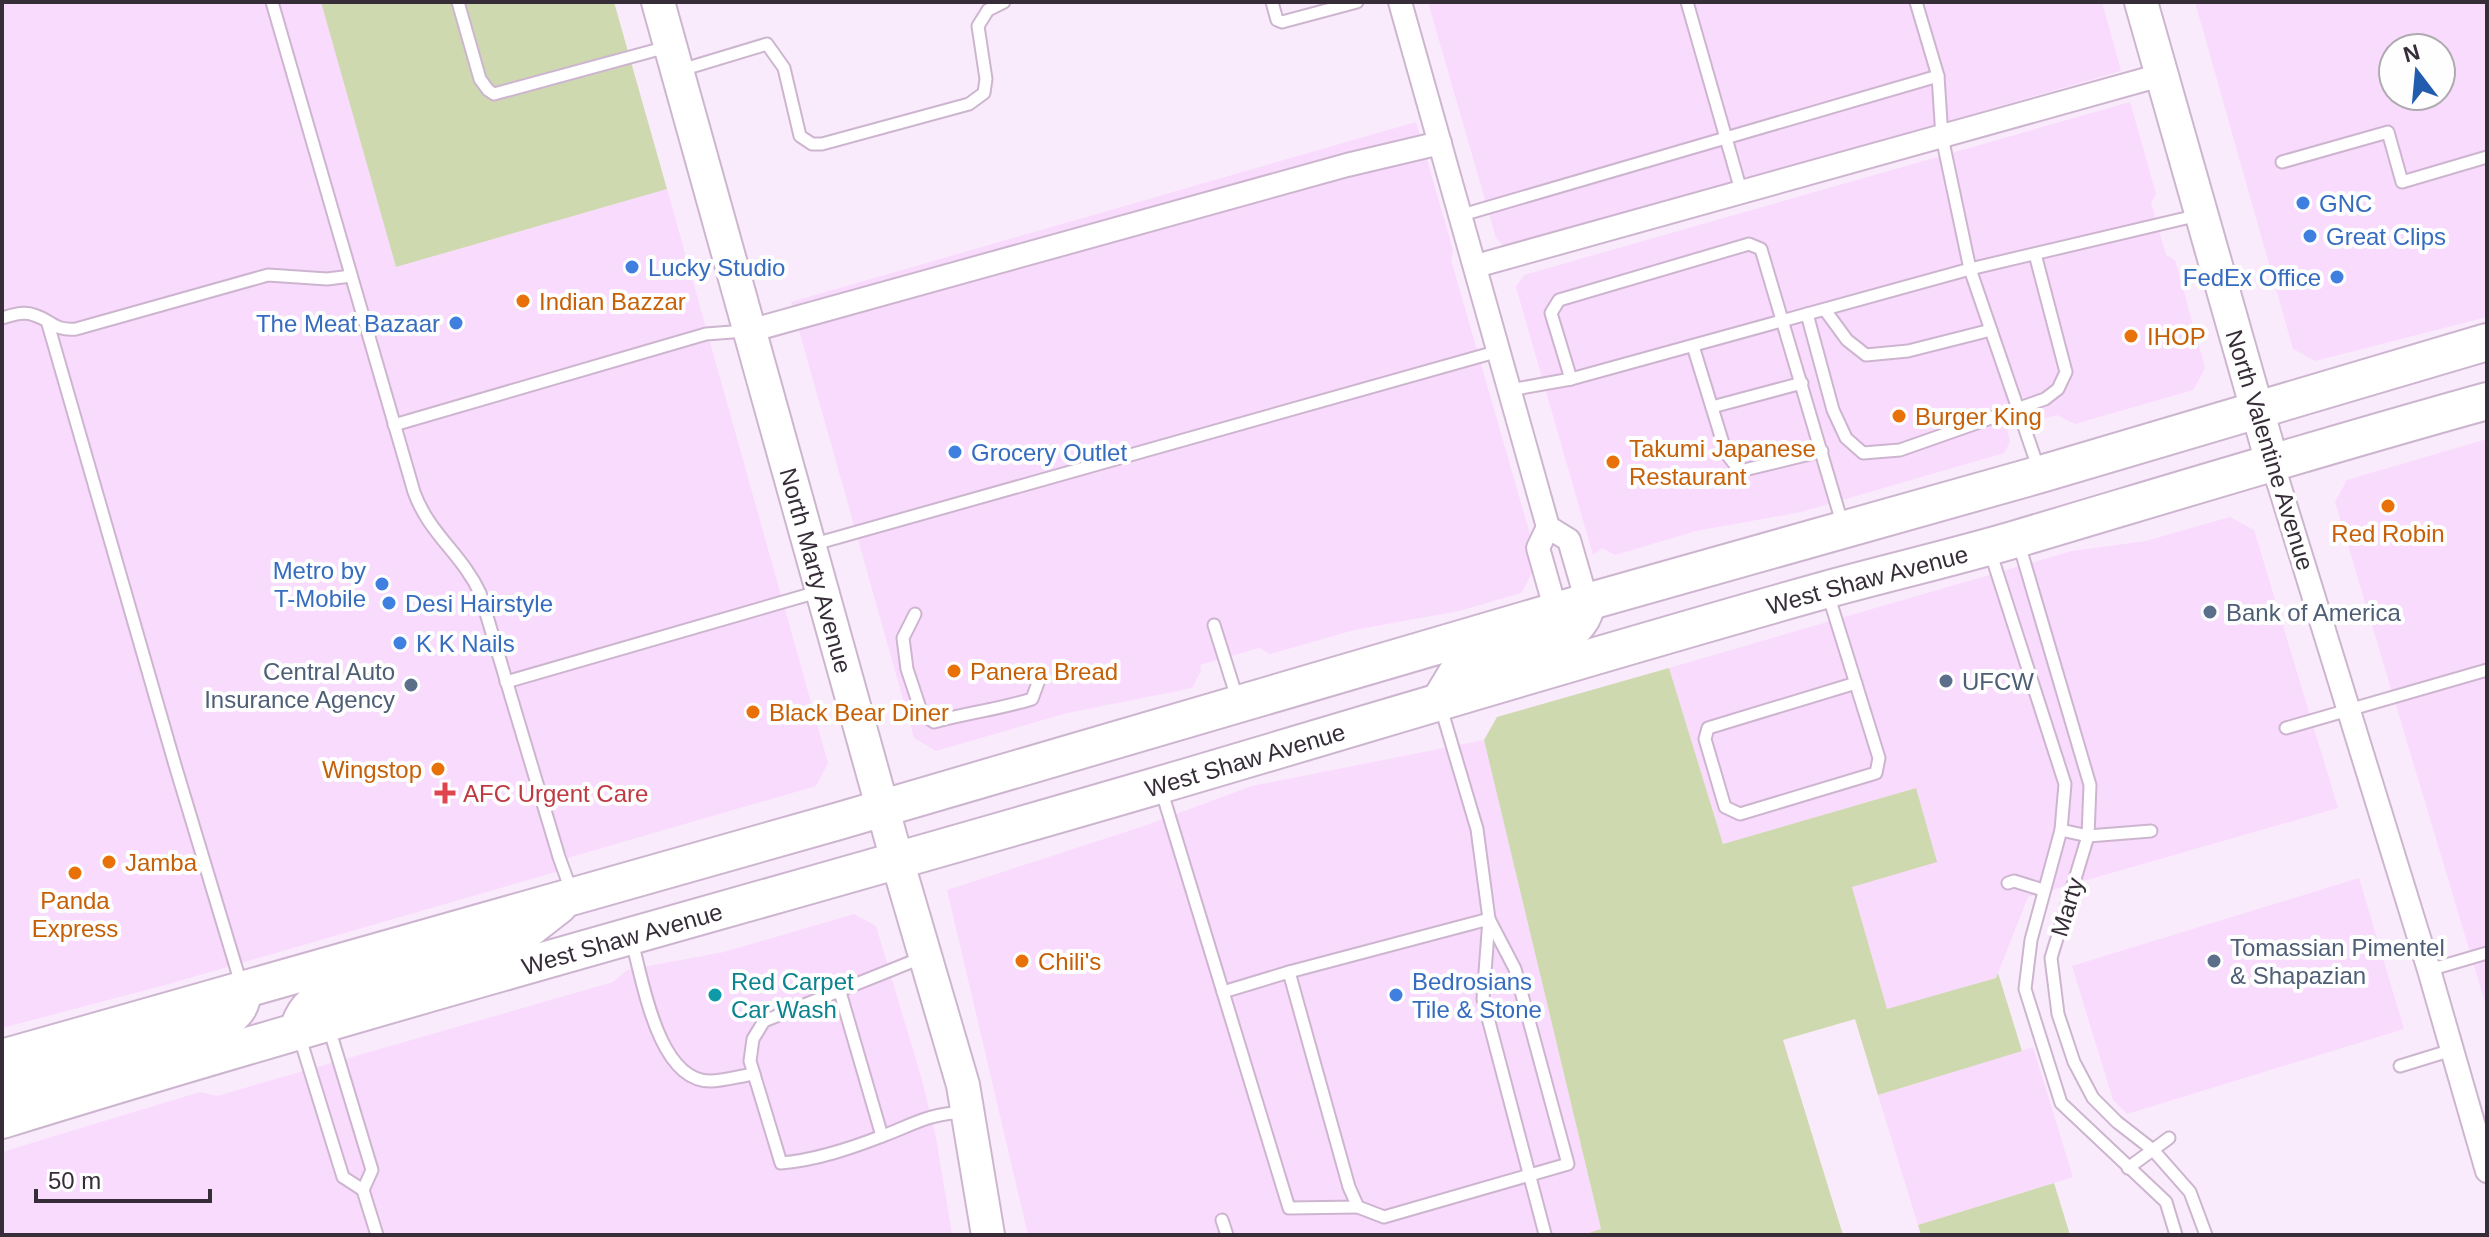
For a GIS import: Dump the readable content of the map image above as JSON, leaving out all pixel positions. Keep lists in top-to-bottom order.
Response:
{
  "streets": {
    "main road": ["West Shaw Avenue"],
    "street": ["North Valentine Avenue", "North Marty Avenue"],
    "lane": ["Marty"]
  },
  "crossings": [
    ["North Valentine Avenue", "West Shaw Avenue"],
    ["North Marty Avenue", "West Shaw Avenue"],
    ["West Shaw Avenue", "Marty"]
  ],
  "places": {
    "other": [
      "GNC",
      "Great Clips",
      "Lucky Studio",
      "FedEx Office",
      "Indian Bazzar",
      "The Meat Bazaar",
      "IHOP",
      "Burger King",
      "Grocery Outlet",
      "Takumi Japanese Restaurant",
      "Red Robin",
      "Metro by T-Mobile",
      "Desi Hairstyle",
      "Bank of America",
      "K K Nails",
      "Panera Bread",
      "UFCW",
      "Central Auto Insurance Agency",
      "Black Bear Diner",
      "Wingstop",
      "Jamba",
      "Panda Express",
      "Chili's",
      "Tomassian Pimentel & Shapazian",
      "Red Carpet Car Wash",
      "Bedrosians Tile & Stone"
    ],
    "health": ["AFC Urgent Care"]
  },
  "scale_bar": "50 m",
  "north": "top"
}
